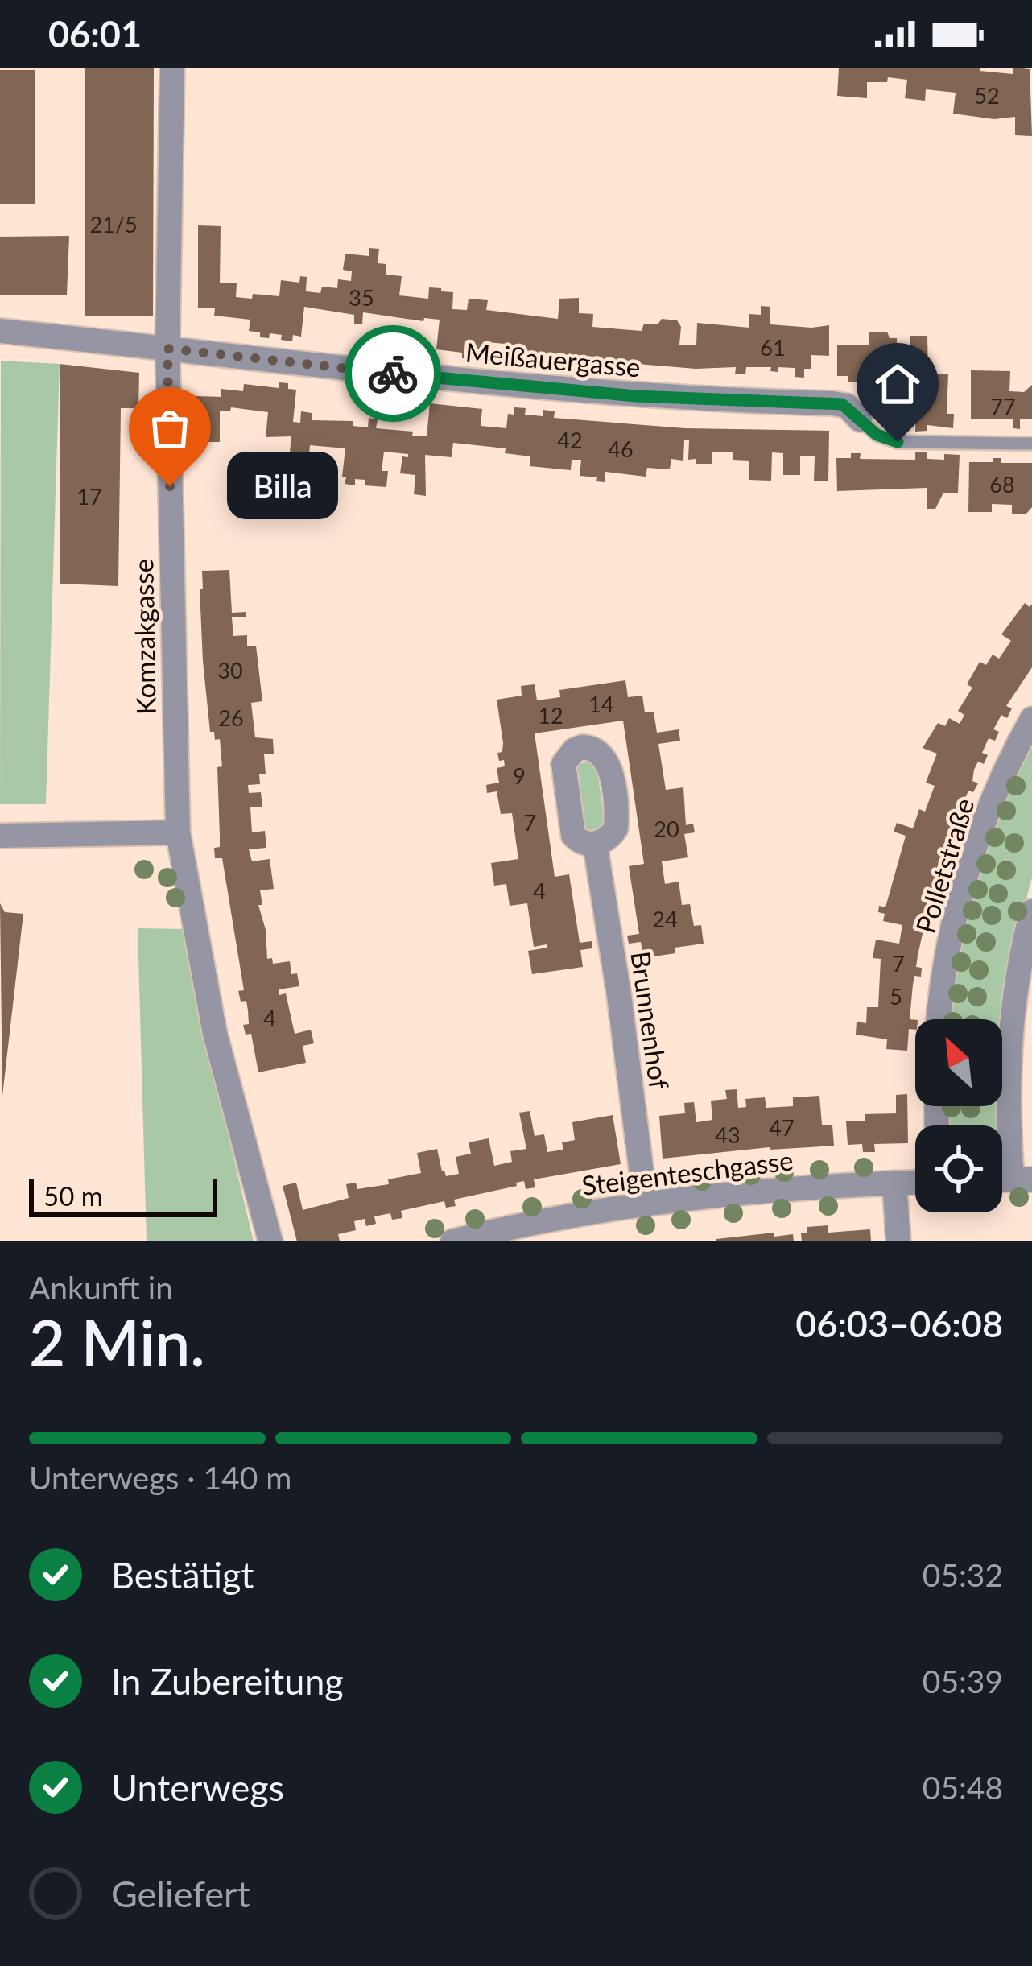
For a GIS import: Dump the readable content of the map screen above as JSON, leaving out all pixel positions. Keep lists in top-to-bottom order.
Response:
{
  "streets": {
    "street": [
      "Meißauergasse",
      "Komzakgasse",
      "Polletstraße",
      "Brunnenhof",
      "Steigenteschgasse"
    ]
  },
  "crossings": [
    ["Meißauergasse", "Komzakgasse"],
    ["Brunnenhof", "Steigenteschgasse"]
  ],
  "places": ["Billa"],
  "house_numbers": [
    "52",
    "21/5",
    "35",
    "61",
    "77",
    "42",
    "46",
    "68",
    "17",
    "30",
    "14",
    "12",
    "26",
    "9",
    "7",
    "20",
    "4",
    "24",
    "7",
    "5",
    "4",
    "47",
    "43"
  ],
  "scale_bar": "50 m",
  "north": "top left",
  "page": {
    "status": "06:01",
    "bubble": "Billa",
    "scale": "50 m",
    "heading": ["2 Min.", "Ankunft in", "06:03–06:08"],
    "bar": "Unterwegs · 140 m",
    "list": [
      ["Bestätigt", "05:32"],
      ["In Zubereitung", "05:39"],
      ["Unterwegs", "05:48"],
      "Geliefert"
    ]
  }
}
